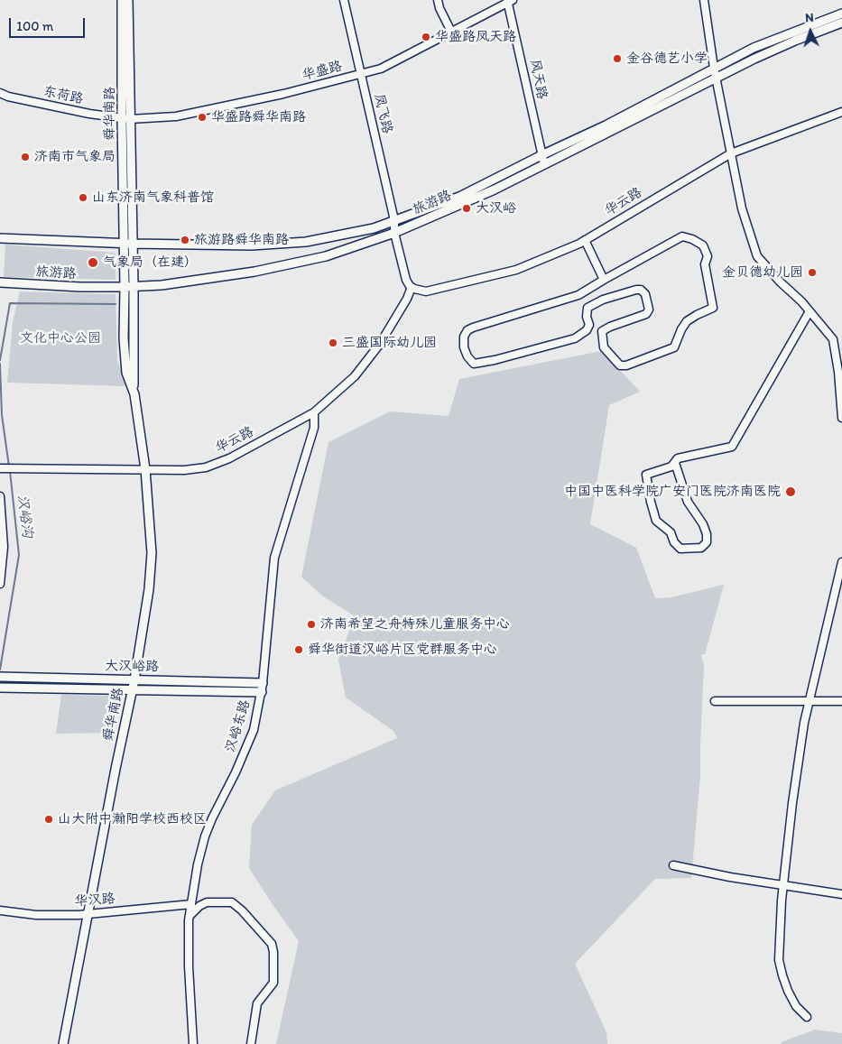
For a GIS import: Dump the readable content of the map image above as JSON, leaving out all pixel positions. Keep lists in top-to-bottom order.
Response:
{
  "streets": {
    "main road": ["舜华南路", "旅游路", "大汉峪路"],
    "street": [
      "华盛路",
      "风天路",
      "东荷路",
      "凤飞路",
      "华云路",
      "汉峪东路",
      "华汉路"
    ]
  },
  "crossings": [
    ["华盛路", "风天路"],
    ["华盛路", "东荷路"],
    ["华盛路", "舜华南路"],
    ["华盛路", "凤飞路"],
    ["风天路", "旅游路"],
    ["东荷路", "舜华南路"],
    ["舜华南路", "华云路"],
    ["舜华南路", "旅游路"],
    ["舜华南路", "大汉峪路"],
    ["舜华南路", "华汉路"],
    ["凤飞路", "旅游路"],
    ["华云路", "汉峪东路"],
    ["大汉峪路", "汉峪东路"],
    ["汉峪东路", "华汉路"]
  ],
  "water": ["汉峪沟"],
  "parks": ["文化中心公园"],
  "places": [
    "华盛路凤天路",
    "金谷德艺小学",
    "华盛路舜华南路",
    "济南市气象局",
    "山东济南气象科普馆",
    "大汉峪",
    "旅游路舜华南路",
    "气象局（在建）",
    "金贝德幼儿园",
    "三盛国际幼儿园",
    "中国中医科学院广安门医院济南医院",
    "济南希望之舟特殊儿童服务中心",
    "舜华街道汉峪片区党群服务中心",
    "山大附中瀚阳学校西校区"
  ],
  "scale_bar": "100 m",
  "north": "top"
}
